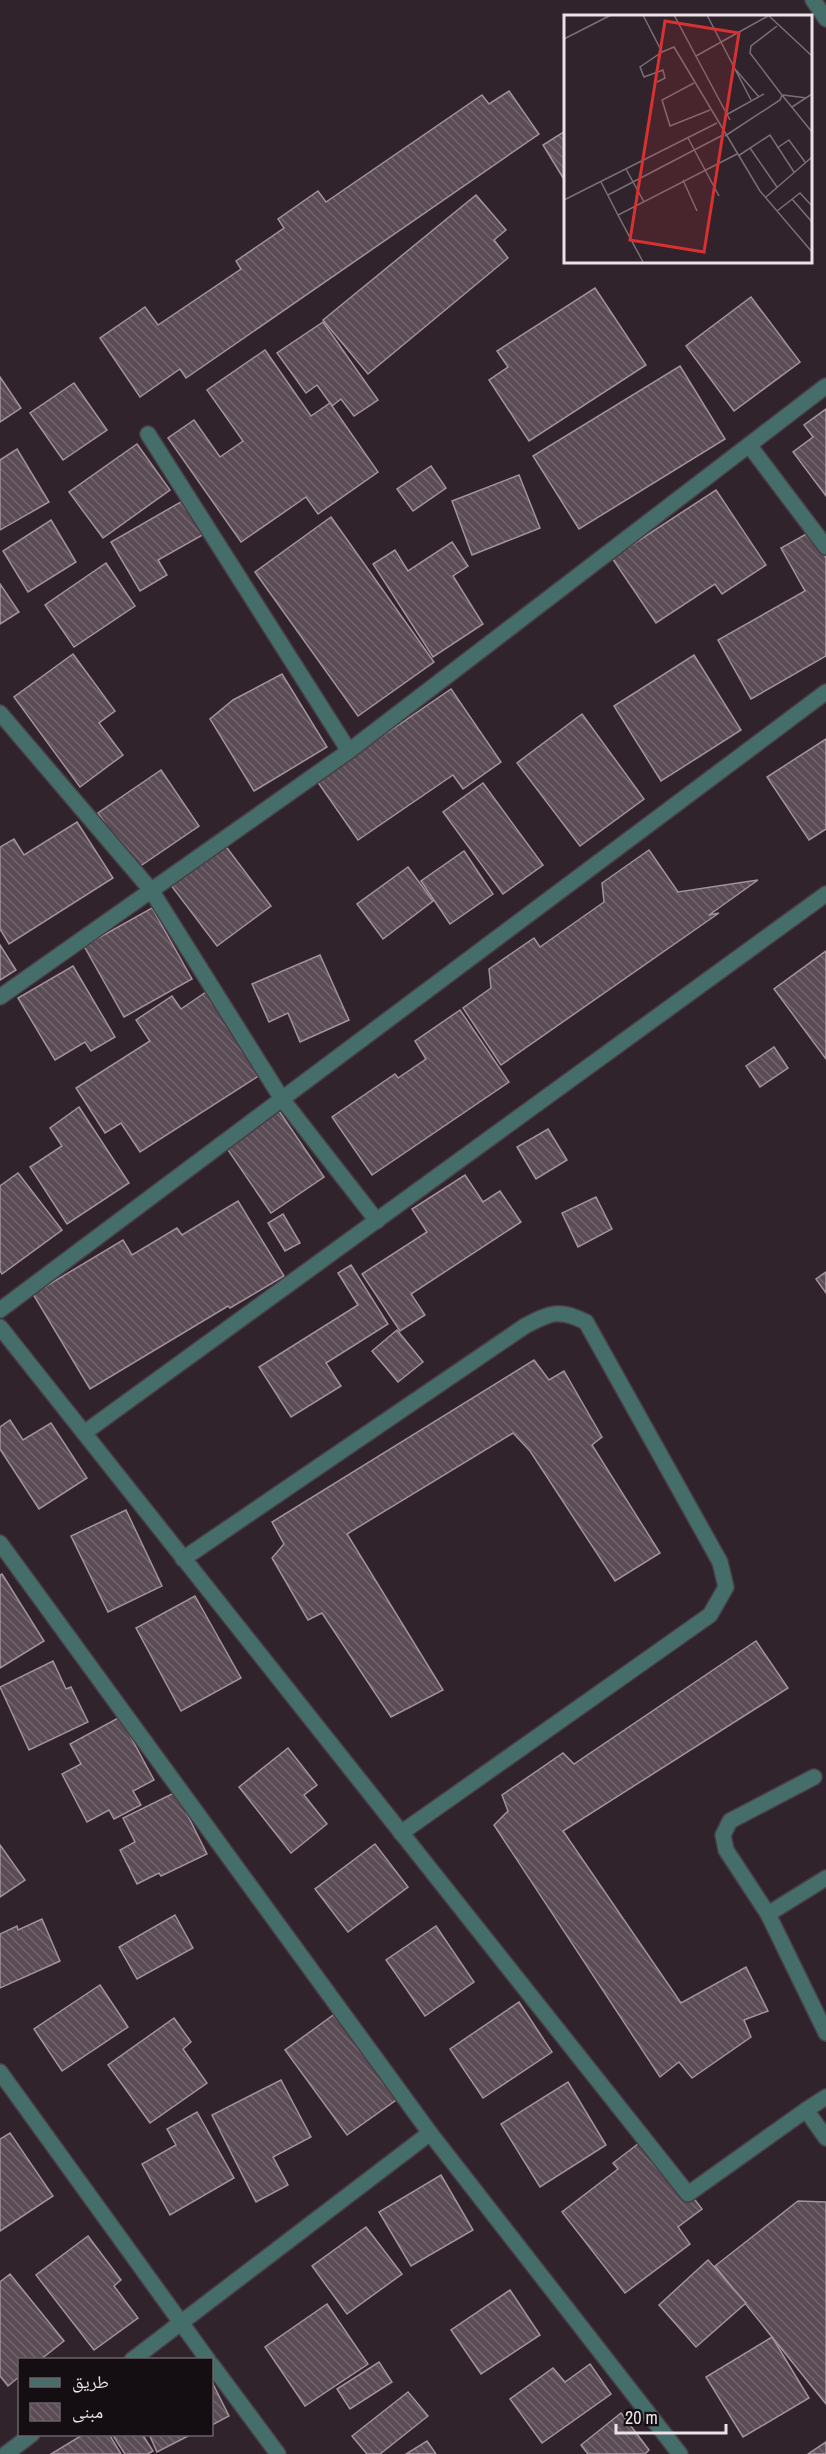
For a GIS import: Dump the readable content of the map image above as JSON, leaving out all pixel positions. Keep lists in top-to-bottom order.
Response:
{
  "legend": ["طريق", "مبنى"],
  "scale_bar": "20 m"
}
